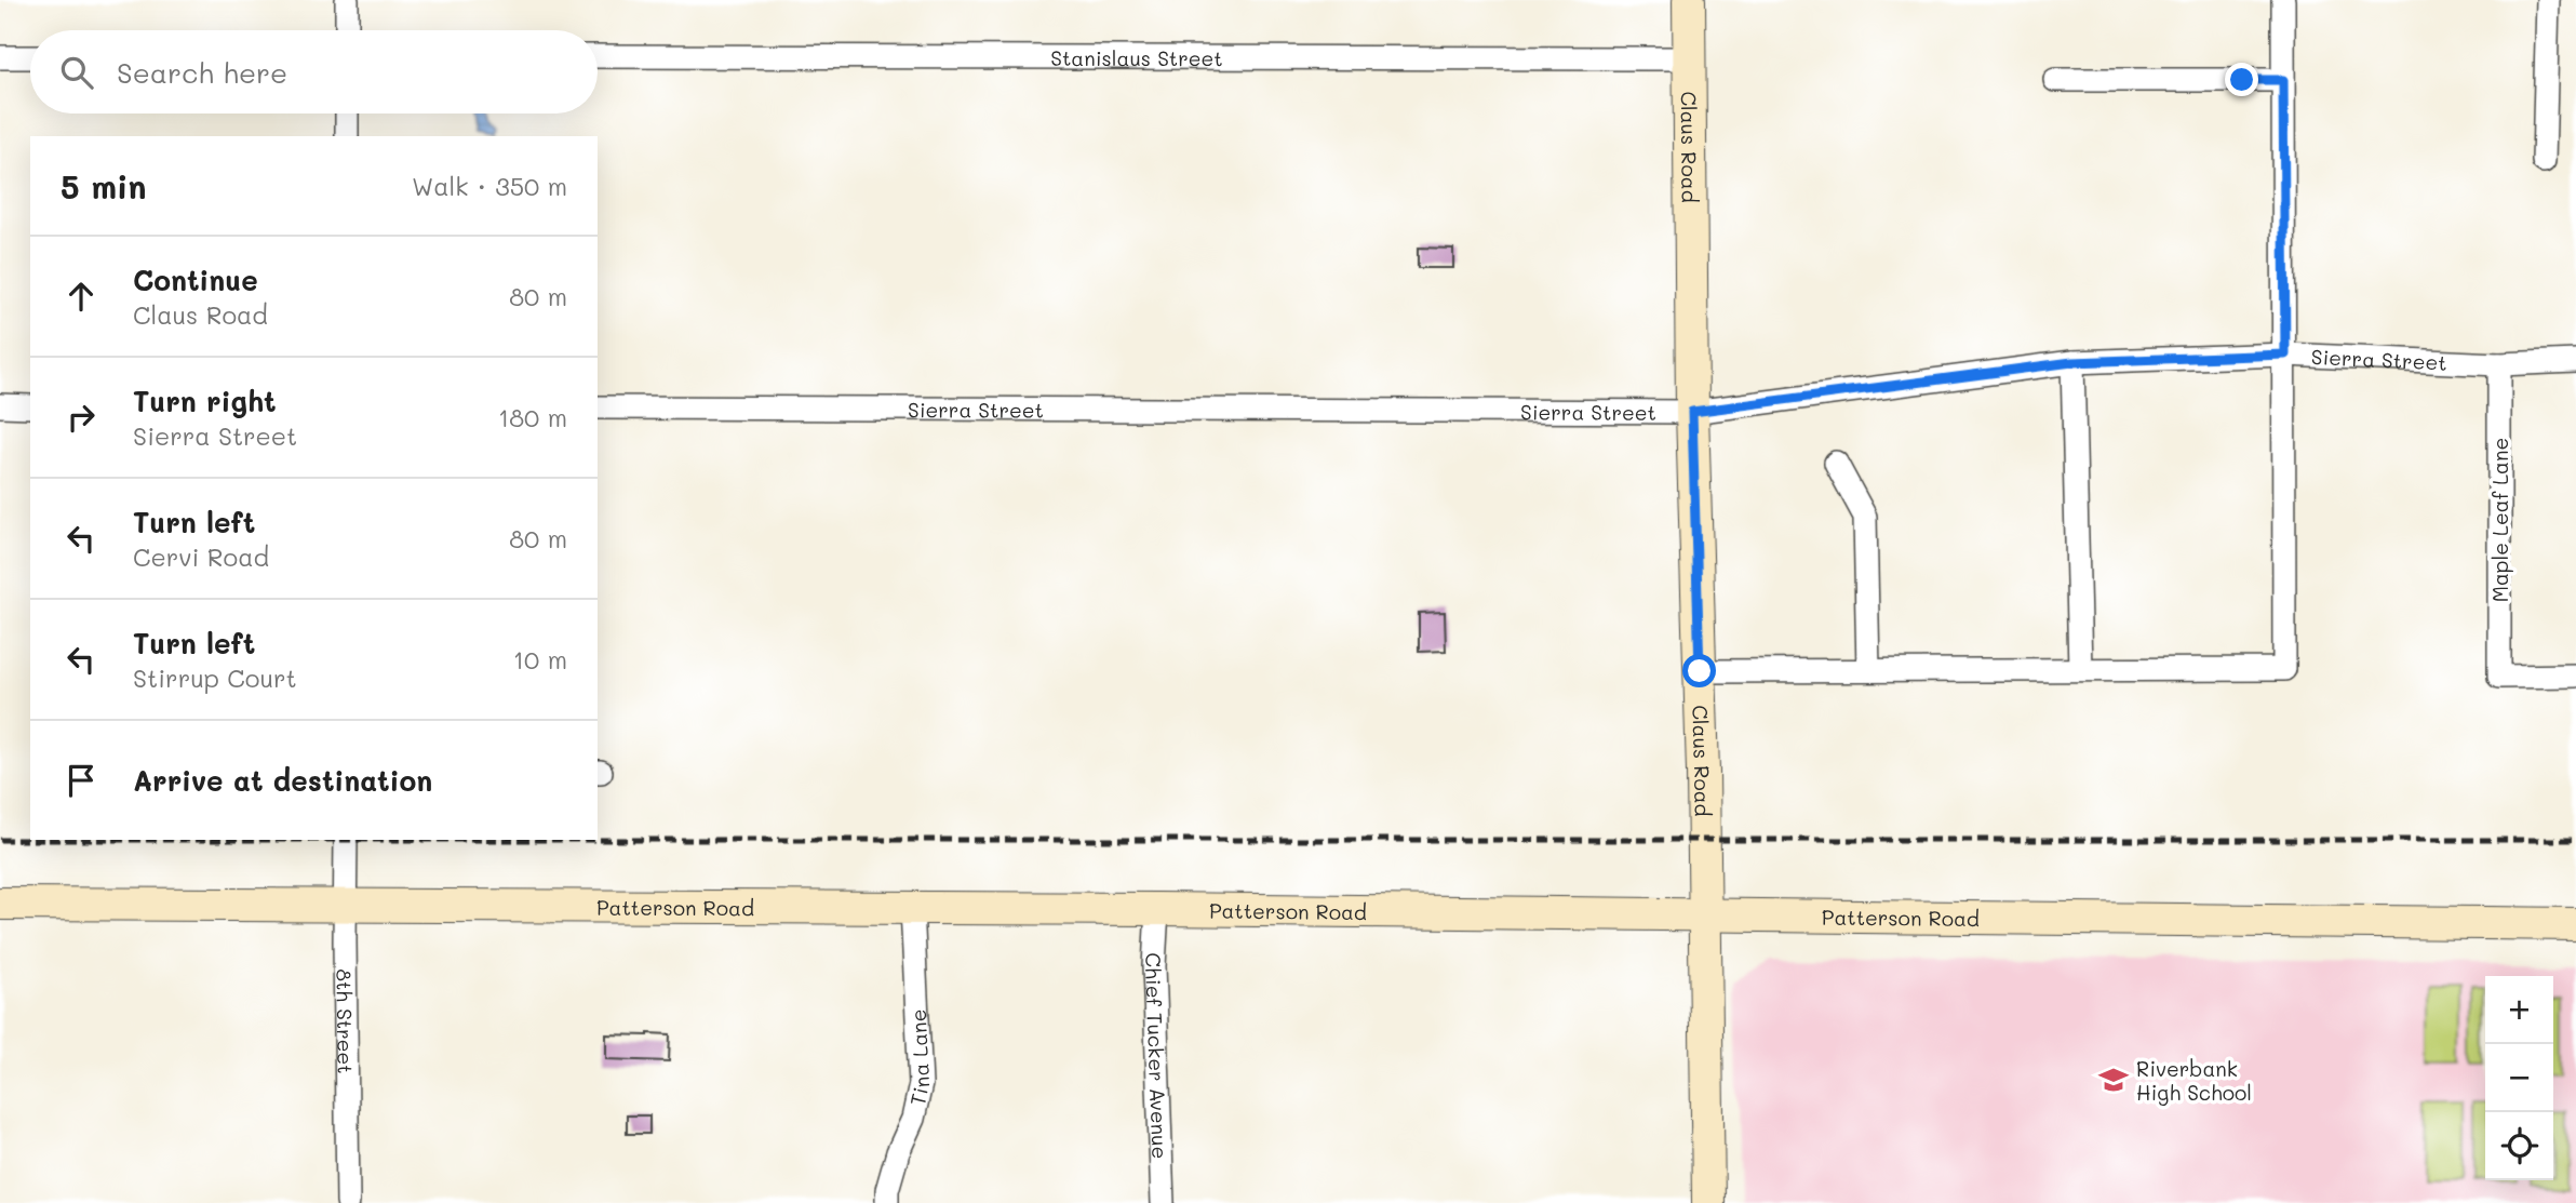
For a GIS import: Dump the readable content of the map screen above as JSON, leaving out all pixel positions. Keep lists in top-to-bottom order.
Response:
{
  "streets": {
    "main road": ["Claus Road", "Patterson Road"],
    "street": [
      "Stanislaus Street",
      "Sierra Street",
      "Maple Leaf Lane",
      "8th Street",
      "Chief Tucker Avenue",
      "Tina Lane"
    ]
  },
  "crossings": [
    ["Stanislaus Street", "Claus Road"],
    ["Claus Road", "Sierra Street"],
    ["Claus Road", "Patterson Road"],
    ["Sierra Street", "Maple Leaf Lane"],
    ["Patterson Road", "8th Street"],
    ["Patterson Road", "Chief Tucker Avenue"],
    ["Patterson Road", "Tina Lane"]
  ],
  "places": {
    "school or university": ["Riverbank High School"]
  },
  "page": {
    "search": "Search here",
    "heading": ["5 min", "Walk · 350 m"],
    "list": [
      ["Continue", "Claus Road", "80 m"],
      ["Turn right", "Sierra Street", "180 m"],
      ["Turn left", "Cervi Road", "80 m"],
      ["Turn left", "Stirrup Court", "10 m"],
      "Arrive at destination"
    ],
    "map_buttons": ["+", "−"]
  }
}
